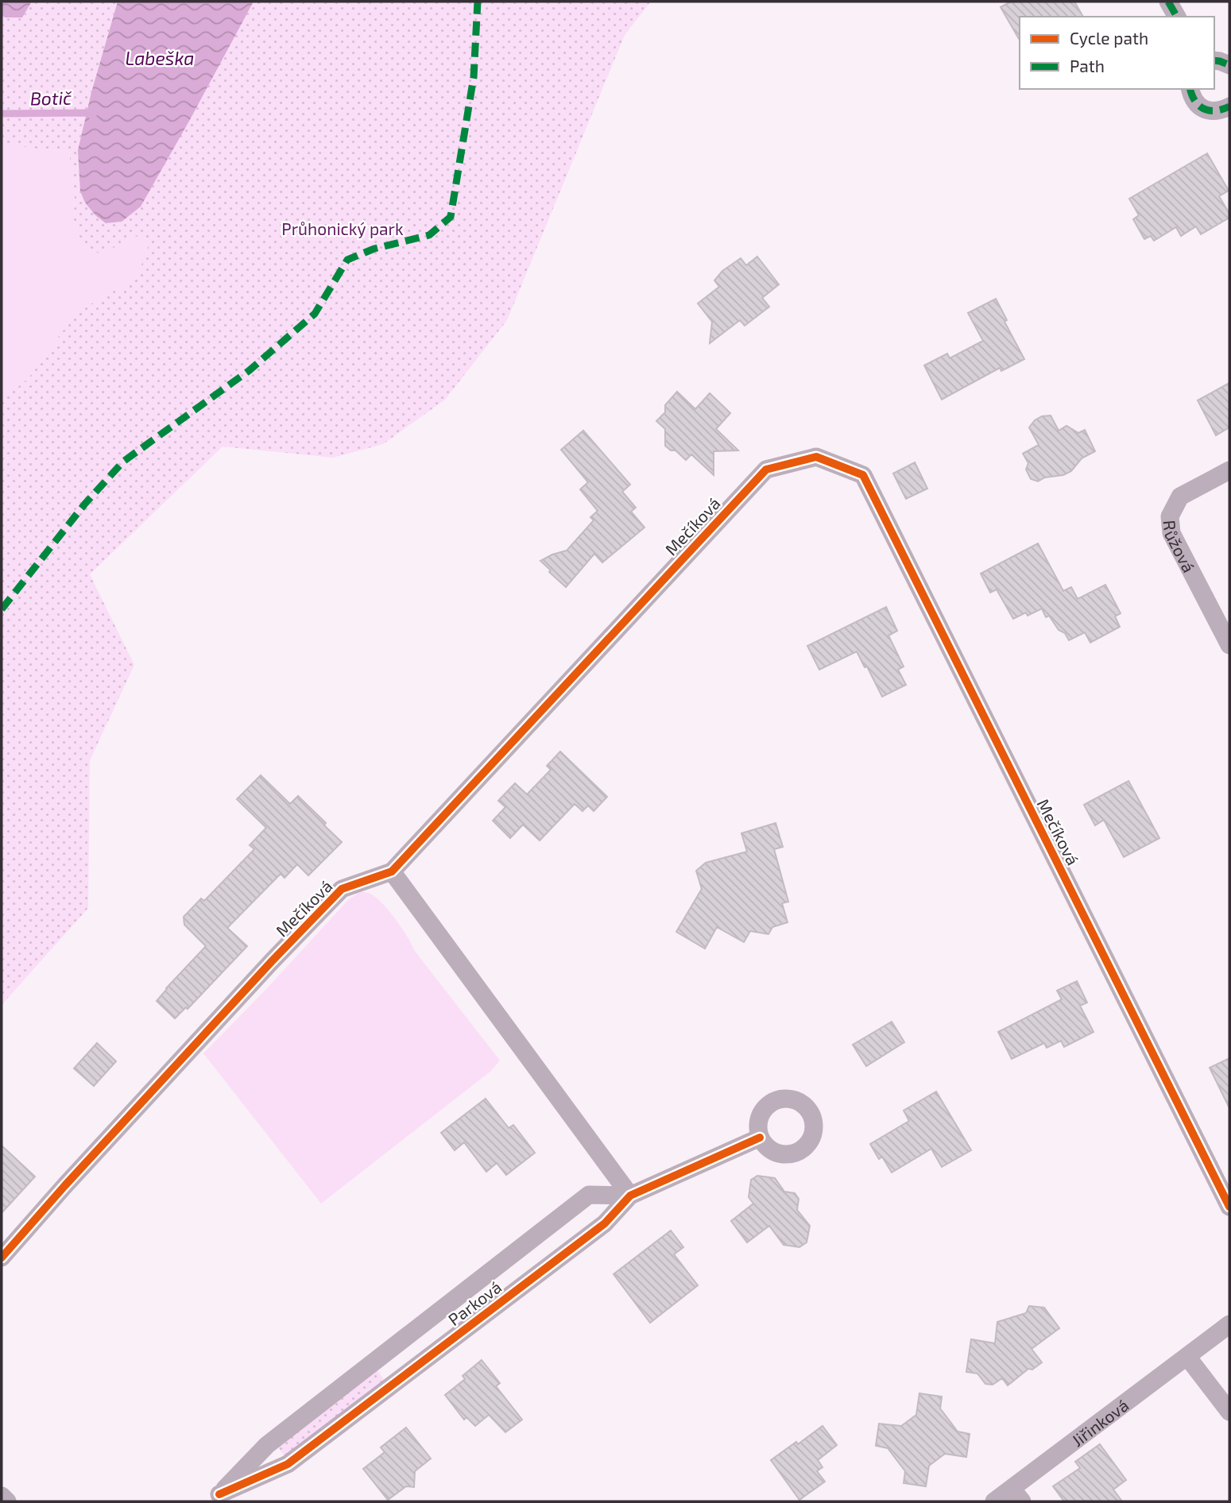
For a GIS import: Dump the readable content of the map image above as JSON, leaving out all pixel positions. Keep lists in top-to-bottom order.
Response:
{
  "streets": {
    "street": [
      "Mečíková",
      "Růžová",
      "Parková",
      "Jiřinková"
    ]
  },
  "water": ["Labeška", "Botič"],
  "parks": ["Průhonický park"],
  "legend": ["Cycle path", "Path"]
}
